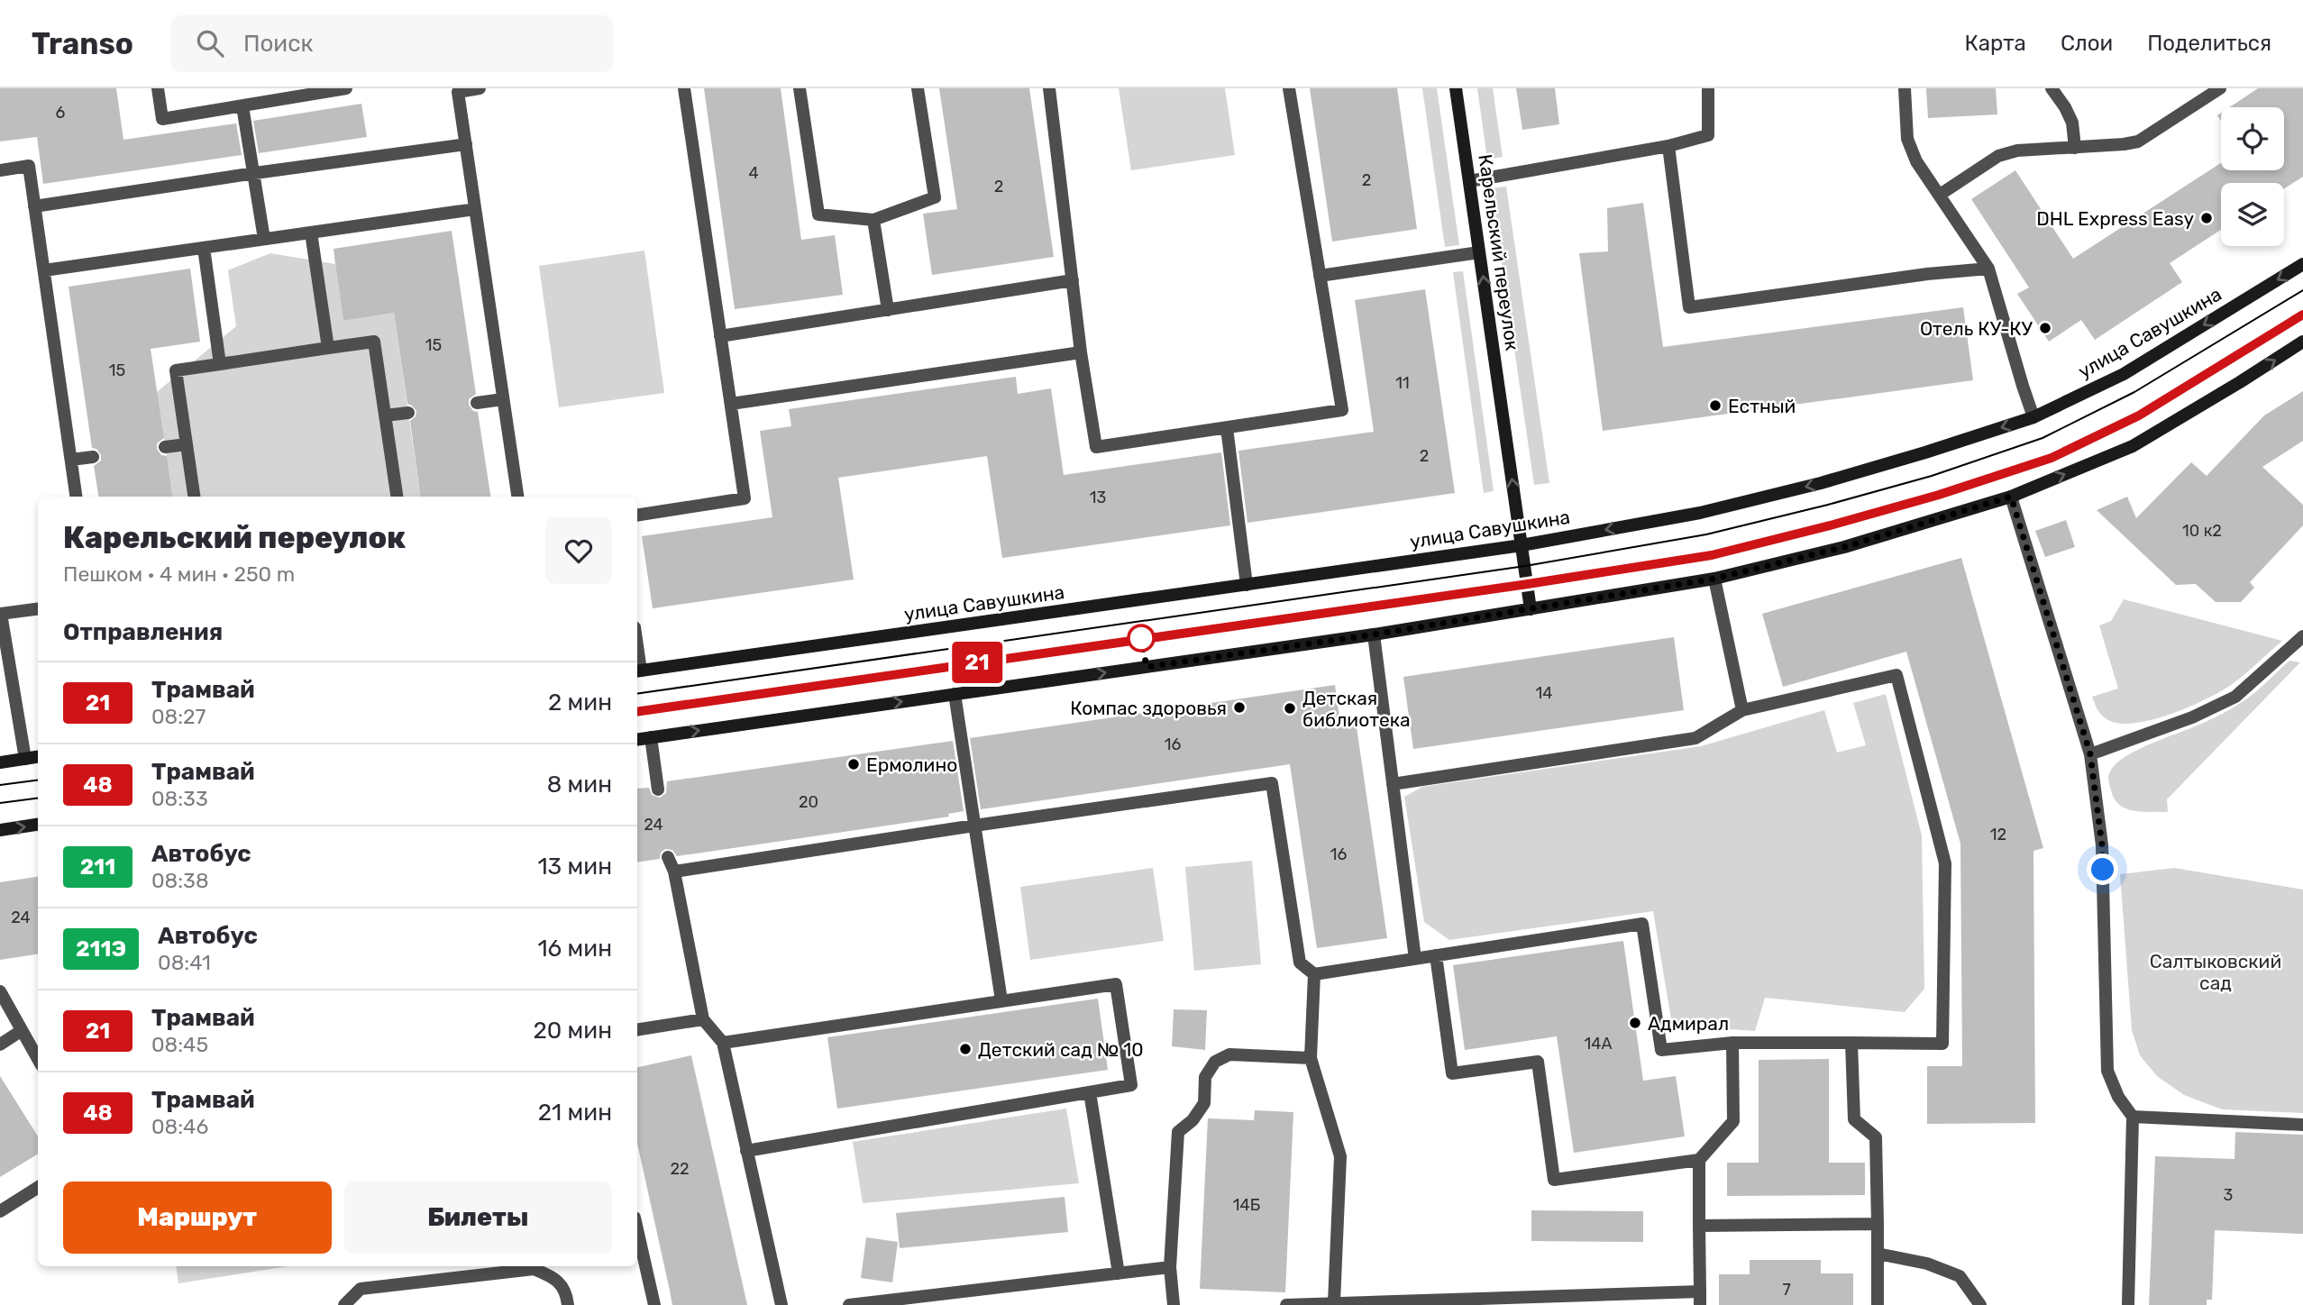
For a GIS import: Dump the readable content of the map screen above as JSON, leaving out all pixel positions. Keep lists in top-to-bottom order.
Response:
{
  "streets": {
    "main road": ["Карельский переулок", "улица Савушкина"]
  },
  "crossings": [
    ["Карельский переулок", "улица Савушкина"]
  ],
  "one_way": ["Карельский переулок"],
  "parks": ["Салтыковский сад"],
  "places": [
    "DHL Express Easy",
    "Отель КУ-КУ",
    "Естный",
    "Компас здоровья",
    "Детская библиотека",
    "Ермолино",
    "Адмирал",
    "Детский сад № 10"
  ],
  "lines": ["tram line 21"],
  "house_numbers": [
    "6",
    "4",
    "2",
    "2",
    "15",
    "15",
    "11",
    "2",
    "13",
    "10 к2",
    "14",
    "16",
    "20",
    "24",
    "12",
    "16",
    "24",
    "14А",
    "22",
    "3",
    "14Б",
    "7"
  ],
  "page": {
    "header": "Transo",
    "search": "Поиск",
    "nav": ["Карта", "Слои", "Поделиться"],
    "on_map": "21",
    "heading": [
      ["Карельский переулок", "Пешком · 4 мин · 250 m"],
      "Отправления"
    ],
    "list": [
      {
        "mark": "21",
        "name": "Трамвай",
        "note": "08:27",
        "value": "2 мин"
      },
      {
        "mark": "48",
        "name": "Трамвай",
        "note": "08:33",
        "value": "8 мин"
      },
      {
        "mark": "211",
        "name": "Автобус",
        "note": "08:38",
        "value": "13 мин"
      },
      {
        "mark": "211Э",
        "name": "Автобус",
        "note": "08:41",
        "value": "16 мин"
      },
      {
        "mark": "21",
        "name": "Трамвай",
        "note": "08:45",
        "value": "20 мин"
      },
      {
        "mark": "48",
        "name": "Трамвай",
        "note": "08:46",
        "value": "21 мин"
      }
    ],
    "buttons": ["Маршрут", "Билеты"]
  }
}
